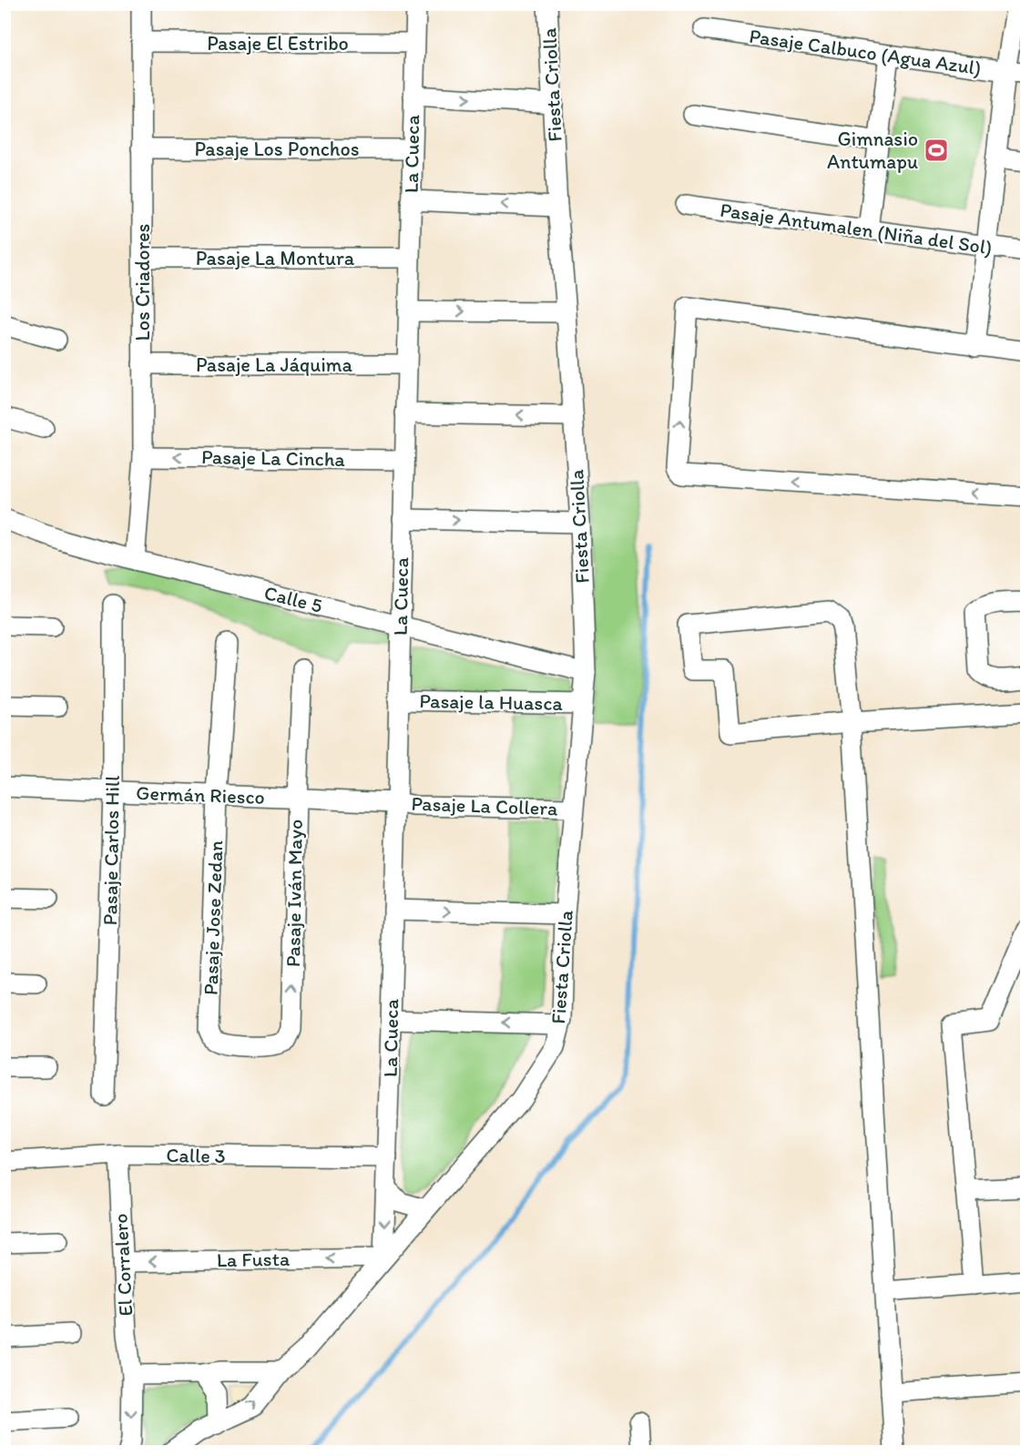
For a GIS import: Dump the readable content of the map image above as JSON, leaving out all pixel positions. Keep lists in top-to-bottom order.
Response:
{
  "streets": {
    "street": [
      "Pasaje El Estribo",
      "Pasaje Calbuco (Agua Azul)",
      "Fiesta Criolla",
      "Pasaje Los Ponchos",
      "La Cueca",
      "Pasaje Antumalen (Niña del Sol)",
      "Pasaje La Montura",
      "Los Criadores",
      "Pasaje La Jáquima",
      "Pasaje La Cincha",
      "Calle 5",
      "Pasaje la Huasca",
      "Germán Riesco",
      "Pasaje La Collera",
      "Pasaje Carlos Hill",
      "Pasaje Iván Mayo",
      "Pasaje Jose Zedan",
      "Calle 3",
      "La Fusta",
      "El Corralero"
    ]
  },
  "crossings": [
    ["Pasaje El Estribo", "La Cueca"],
    ["Pasaje El Estribo", "Los Criadores"],
    ["Fiesta Criolla", "La Cueca"],
    ["Fiesta Criolla", "Calle 5"],
    ["Fiesta Criolla", "Pasaje la Huasca"],
    ["Fiesta Criolla", "Pasaje La Collera"],
    ["Fiesta Criolla", "La Fusta"],
    ["Pasaje Los Ponchos", "La Cueca"],
    ["Pasaje Los Ponchos", "Los Criadores"],
    ["La Cueca", "Pasaje La Montura"],
    ["La Cueca", "Pasaje La Jáquima"],
    ["La Cueca", "Pasaje La Cincha"],
    ["La Cueca", "Calle 5"],
    ["La Cueca", "Pasaje la Huasca"],
    ["La Cueca", "Germán Riesco"],
    ["La Cueca", "Pasaje La Collera"],
    ["La Cueca", "Calle 3"],
    ["La Cueca", "La Fusta"],
    ["Pasaje La Montura", "Los Criadores"],
    ["Los Criadores", "Pasaje La Jáquima"],
    ["Los Criadores", "Pasaje La Cincha"],
    ["Los Criadores", "Calle 5"],
    ["Germán Riesco", "Pasaje La Collera"],
    ["Germán Riesco", "Pasaje Carlos Hill"],
    ["Germán Riesco", "Pasaje Iván Mayo"],
    ["Germán Riesco", "Pasaje Jose Zedan"],
    ["Pasaje Iván Mayo", "Pasaje Jose Zedan"],
    ["Calle 3", "El Corralero"],
    ["La Fusta", "El Corralero"]
  ],
  "one_way": ["Pasaje La Cincha", "Pasaje Iván Mayo"],
  "places": {
    "sports": ["Gimnasio Antumapu"]
  }
}
